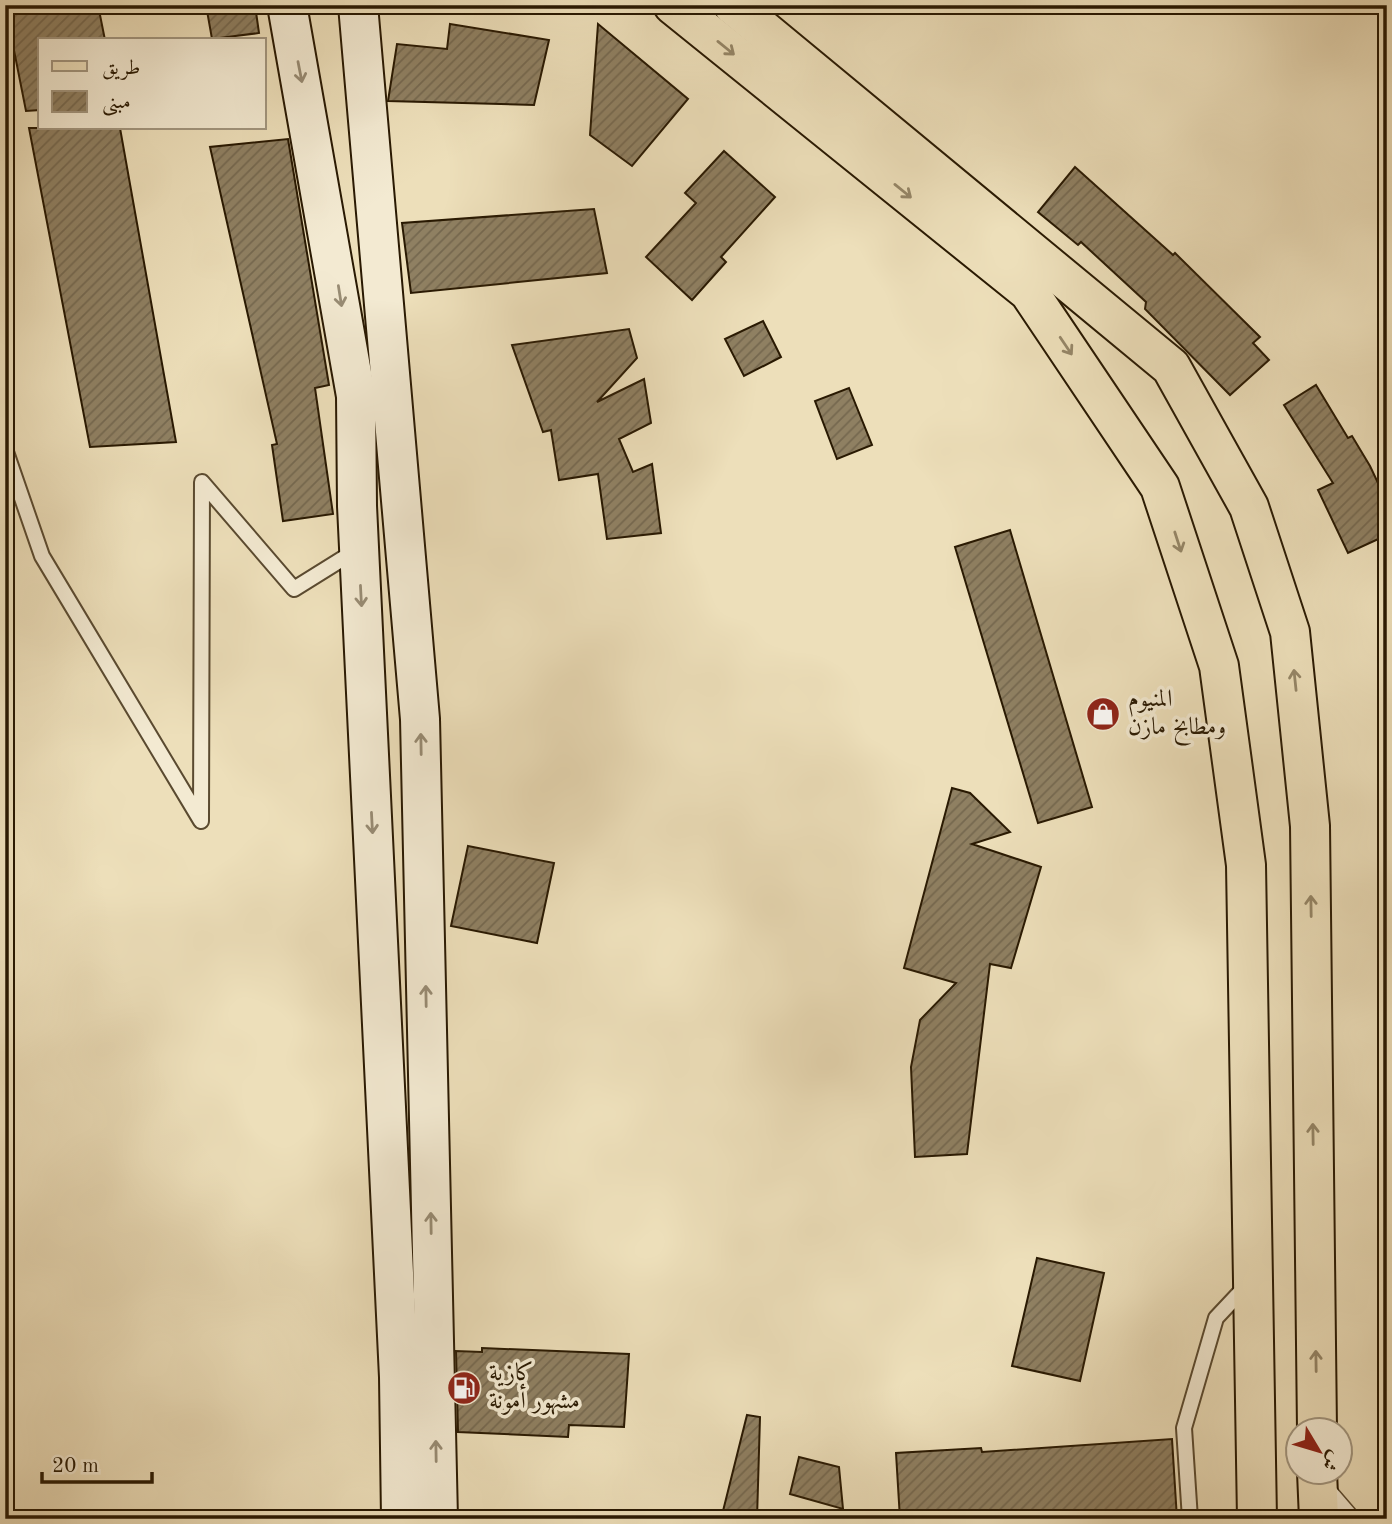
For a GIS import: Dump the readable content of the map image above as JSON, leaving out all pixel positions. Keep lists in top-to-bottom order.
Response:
{
  "places": {
    "shop": ["المنيوم ومطابخ مازن"],
    "fuel station": ["كازية مشهور أمونة"]
  },
  "legend": ["طريق", "مبنى"],
  "scale_bar": "20 m",
  "north": "bottom right"
}
